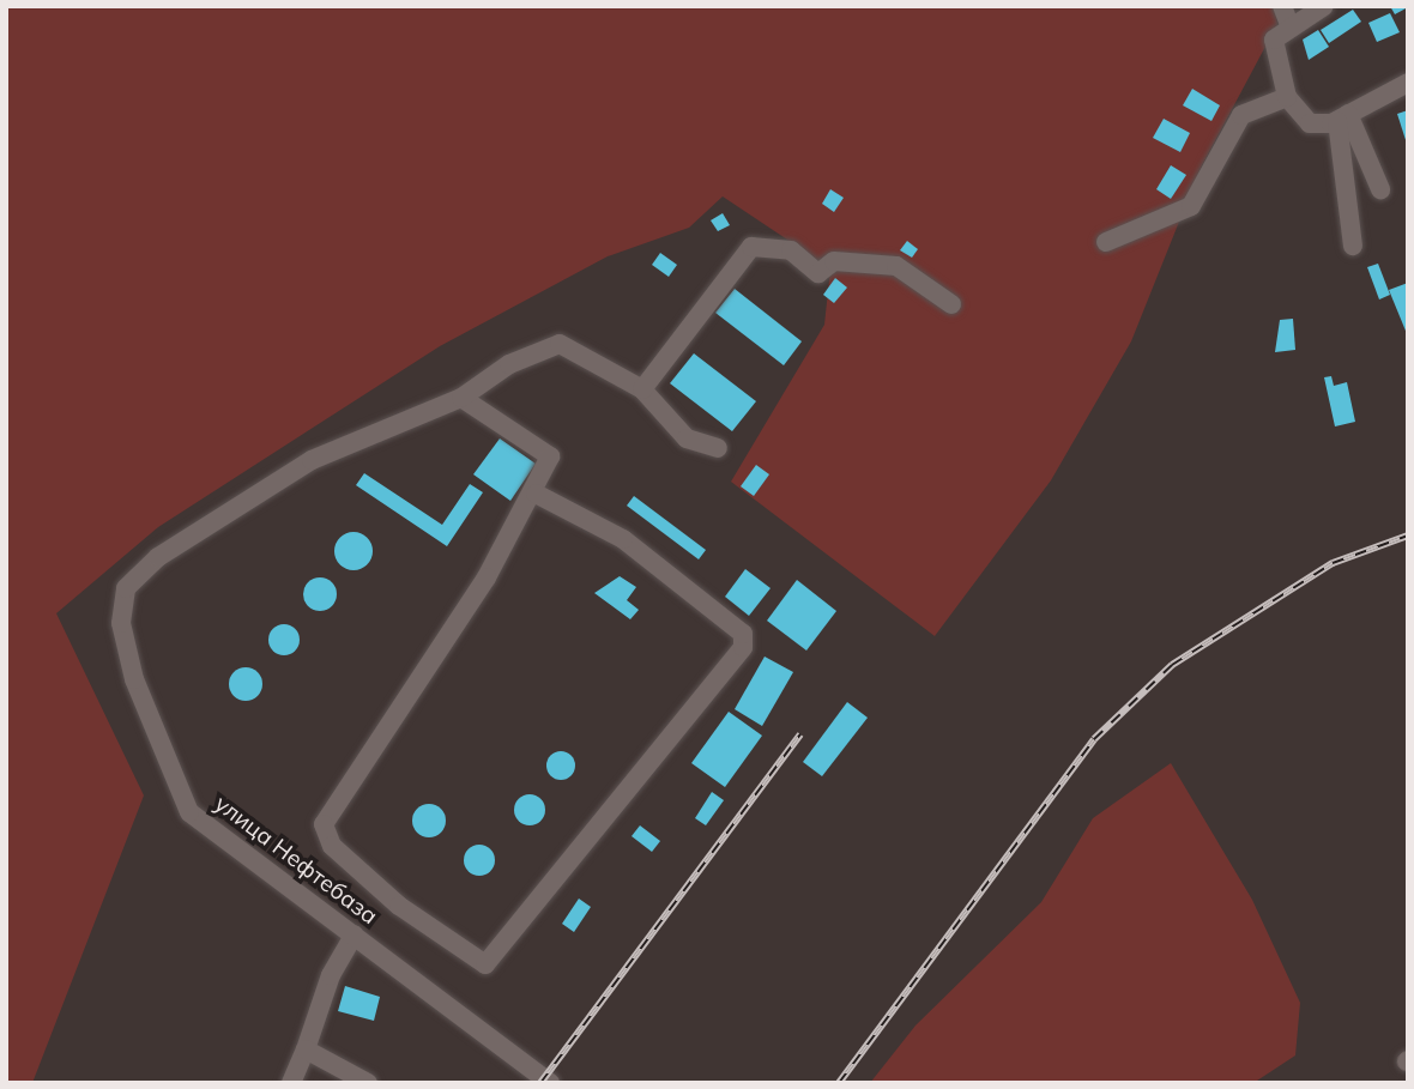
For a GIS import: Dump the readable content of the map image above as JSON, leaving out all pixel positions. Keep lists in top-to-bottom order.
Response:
{
  "streets": {
    "street": ["улица Нефтебаза"]
  }
}
